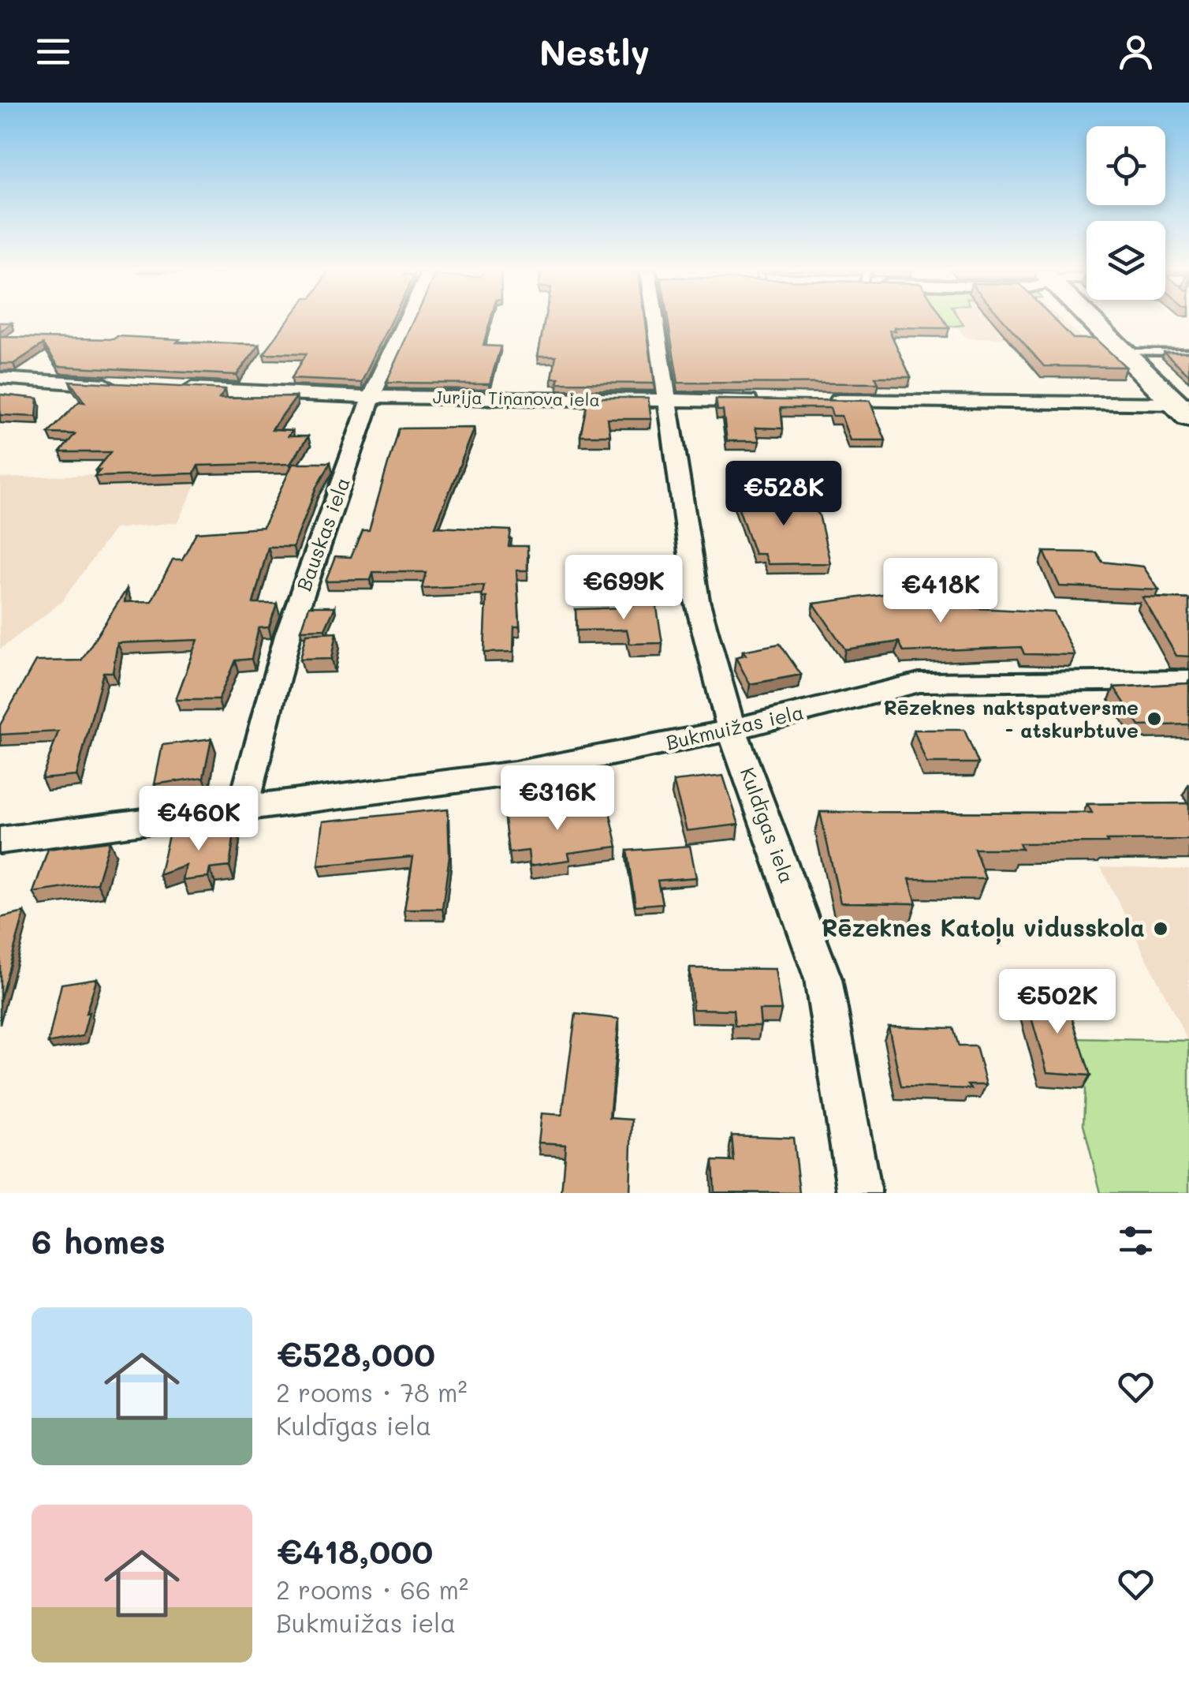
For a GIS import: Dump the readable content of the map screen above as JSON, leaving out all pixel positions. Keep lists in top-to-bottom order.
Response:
{
  "streets": {
    "street": [
      "Jurija Tiņanova iela",
      "Bauskas iela",
      "Bukmuižas iela",
      "Kuldīgas iela"
    ]
  },
  "crossings": [
    ["Jurija Tiņanova iela", "Bauskas iela"],
    ["Jurija Tiņanova iela", "Kuldīgas iela"],
    ["Bauskas iela", "Bukmuižas iela"],
    ["Bukmuižas iela", "Kuldīgas iela"]
  ],
  "places": ["Rēzeknes naktspatversme - atskurbtuve", "Rēzeknes Katoļu vidusskola"],
  "page": {
    "header": "Nestly",
    "price": [
      "€528K",
      "€699K",
      "€418K",
      "€316K",
      "€460K",
      "€502K"
    ],
    "heading": "6 homes",
    "list": [
      {
        "name": "€528,000",
        "note": "2 rooms · 78 m² · Kuldīgas iela"
      },
      {
        "name": "€418,000",
        "note": "2 rooms · 66 m² · Bukmuižas iela"
      }
    ]
  }
}
